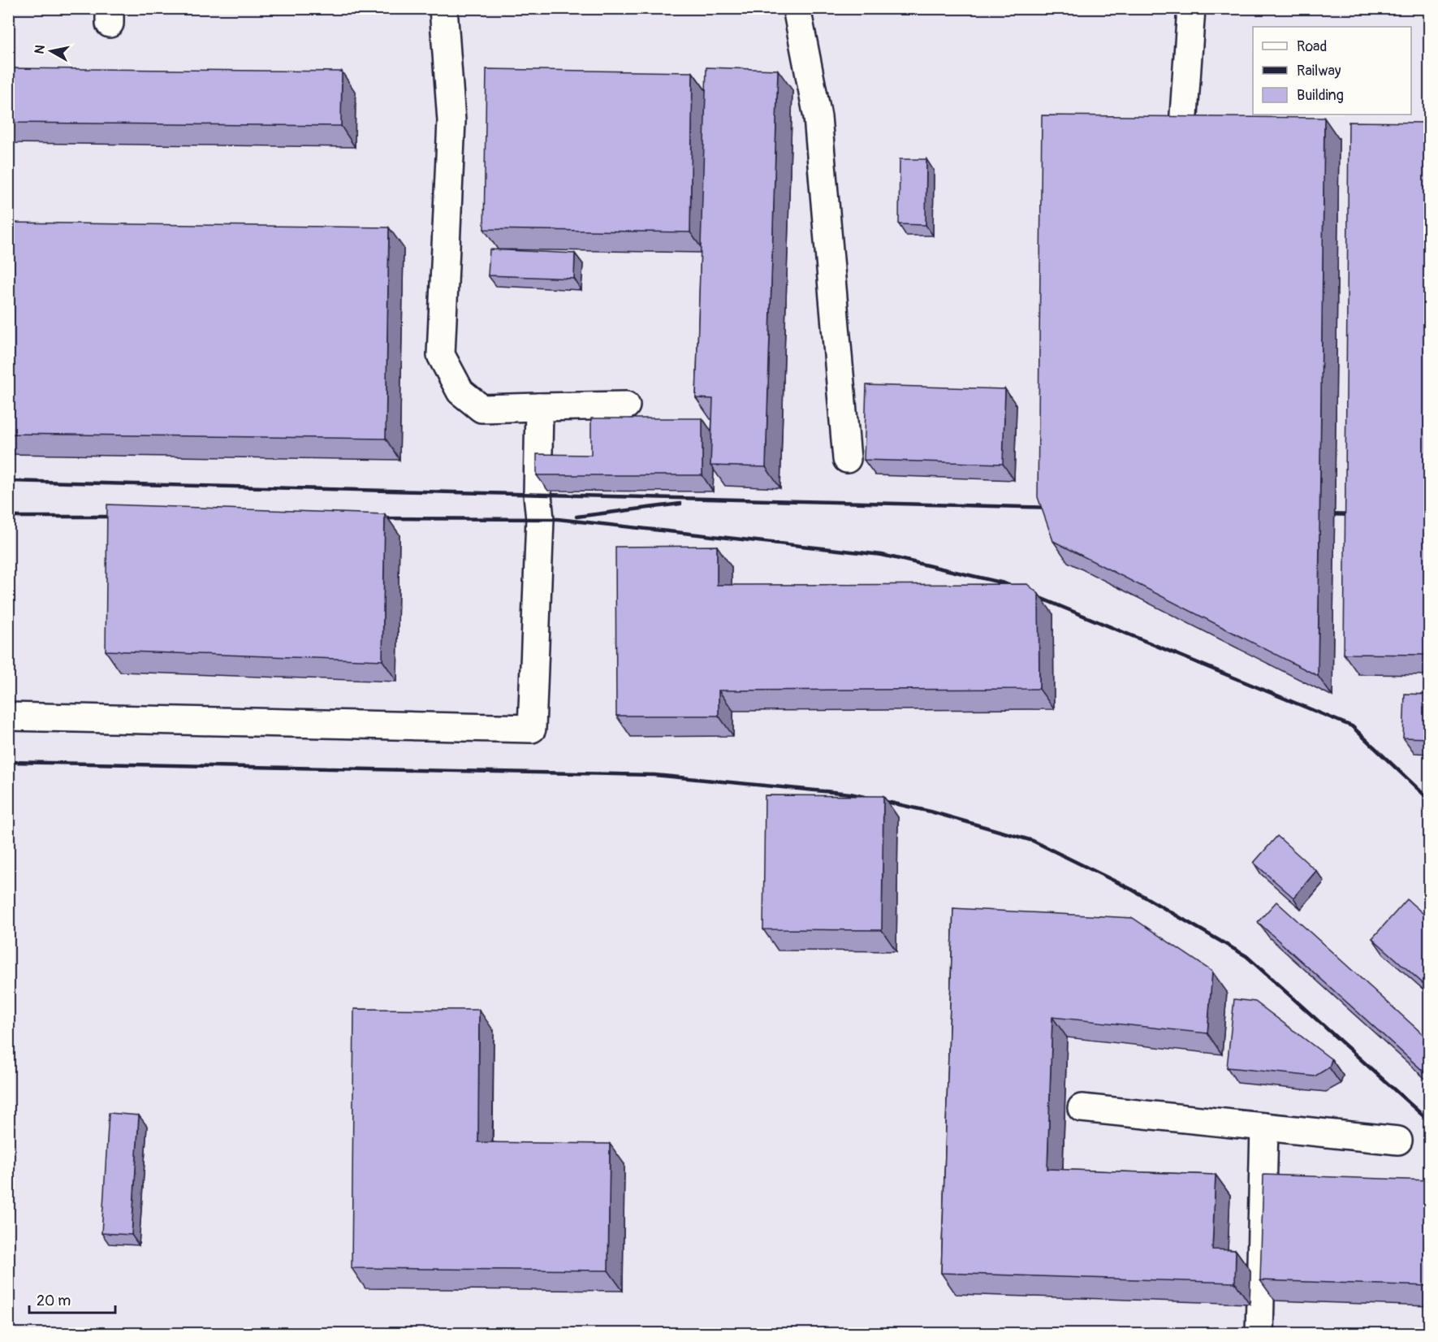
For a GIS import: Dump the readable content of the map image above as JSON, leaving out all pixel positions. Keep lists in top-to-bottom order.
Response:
{
  "legend": ["Road", "Railway", "Building"],
  "scale_bar": "20 m",
  "north": "left"
}
